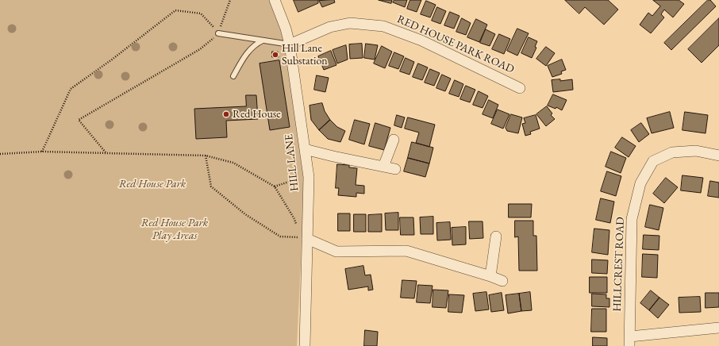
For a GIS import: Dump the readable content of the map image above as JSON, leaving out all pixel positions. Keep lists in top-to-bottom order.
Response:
{
  "streets": {
    "street": ["RED HOUSE PARK ROAD", "HILL LANE", "HILLCREST ROAD"]
  },
  "crossings": [
    ["RED HOUSE PARK ROAD", "HILL LANE"]
  ],
  "parks": ["Red House Park", "Red House Park Play Areas"],
  "places": ["Hill Lane Substation", "Red House"]
}
